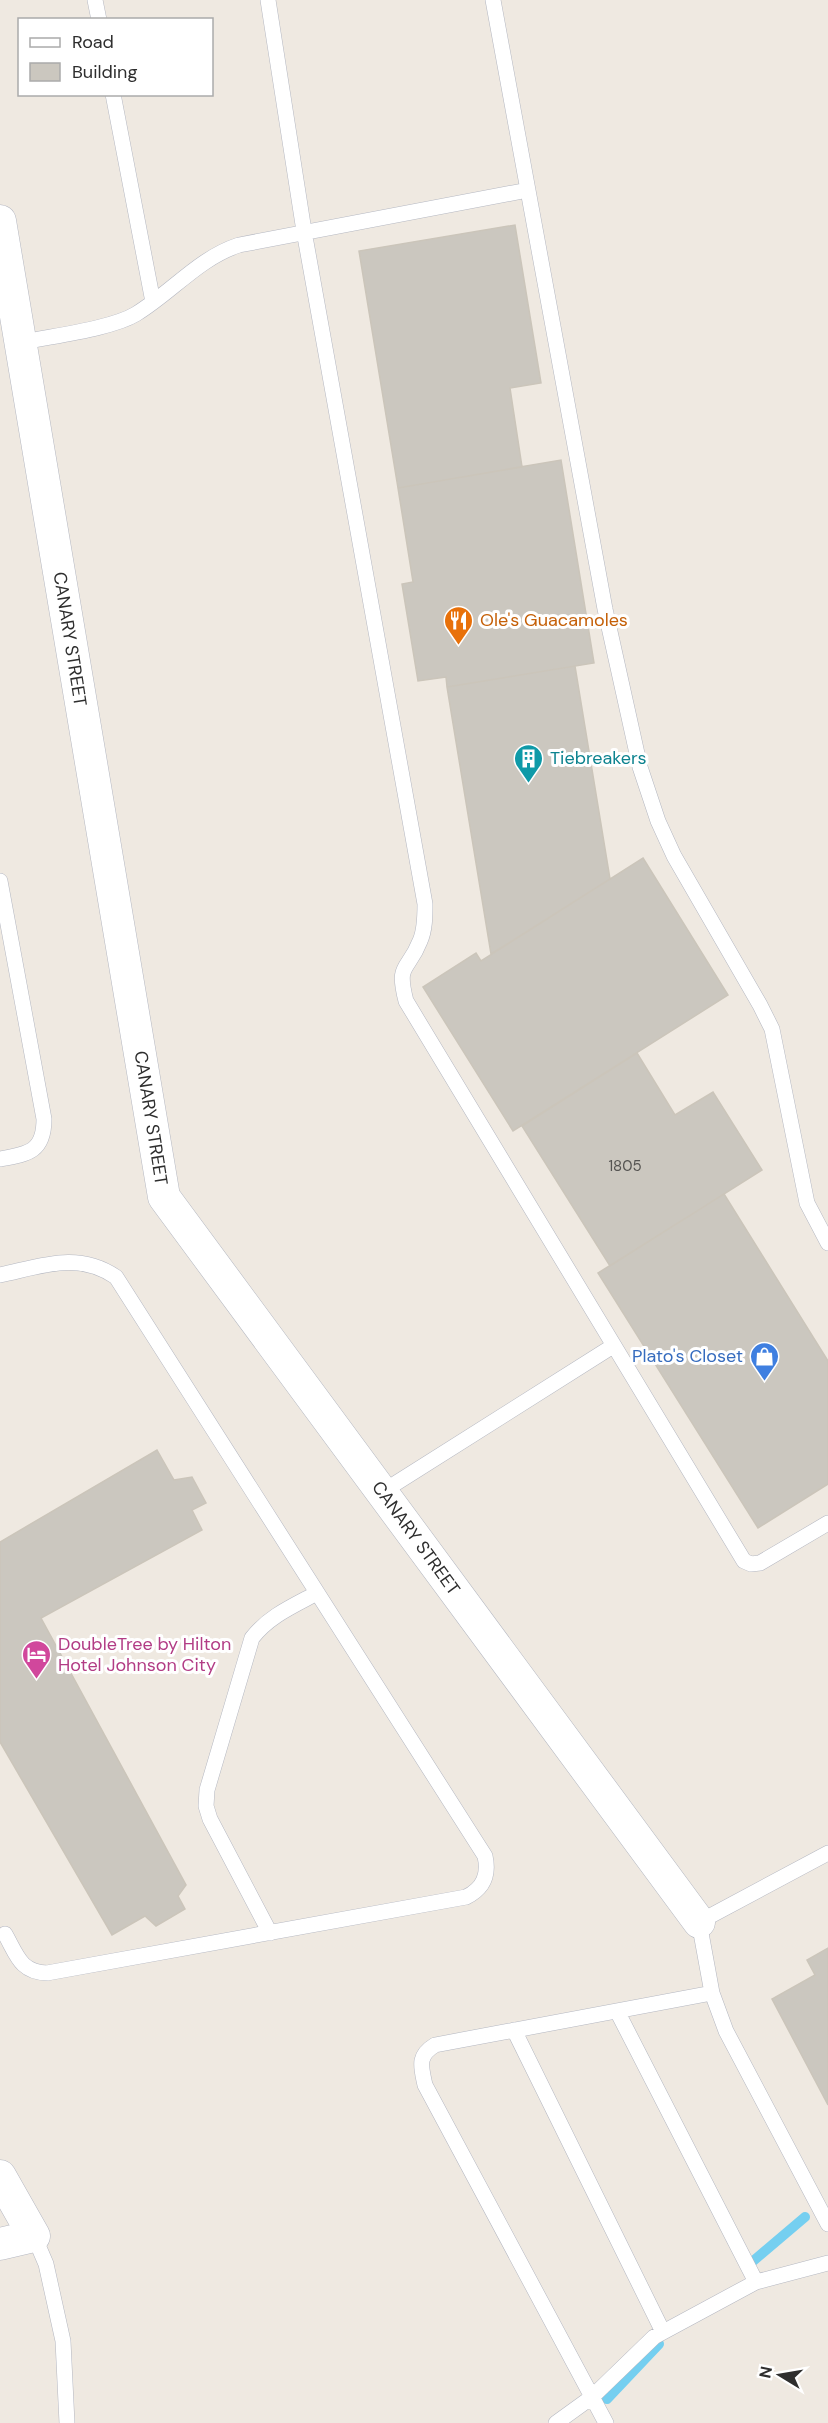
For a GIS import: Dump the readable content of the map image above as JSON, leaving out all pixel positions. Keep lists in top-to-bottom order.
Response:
{
  "streets": {
    "street": ["CANARY STREET"]
  },
  "places": {
    "restaurant": ["Ole's Guacamoles"],
    "building": ["Tiebreakers"],
    "shop": ["Plato's Closet"],
    "hotel": ["DoubleTree by Hilton Hotel Johnson City"]
  },
  "house_numbers": ["1805"],
  "legend": ["Road", "Building"],
  "north": "left"
}
